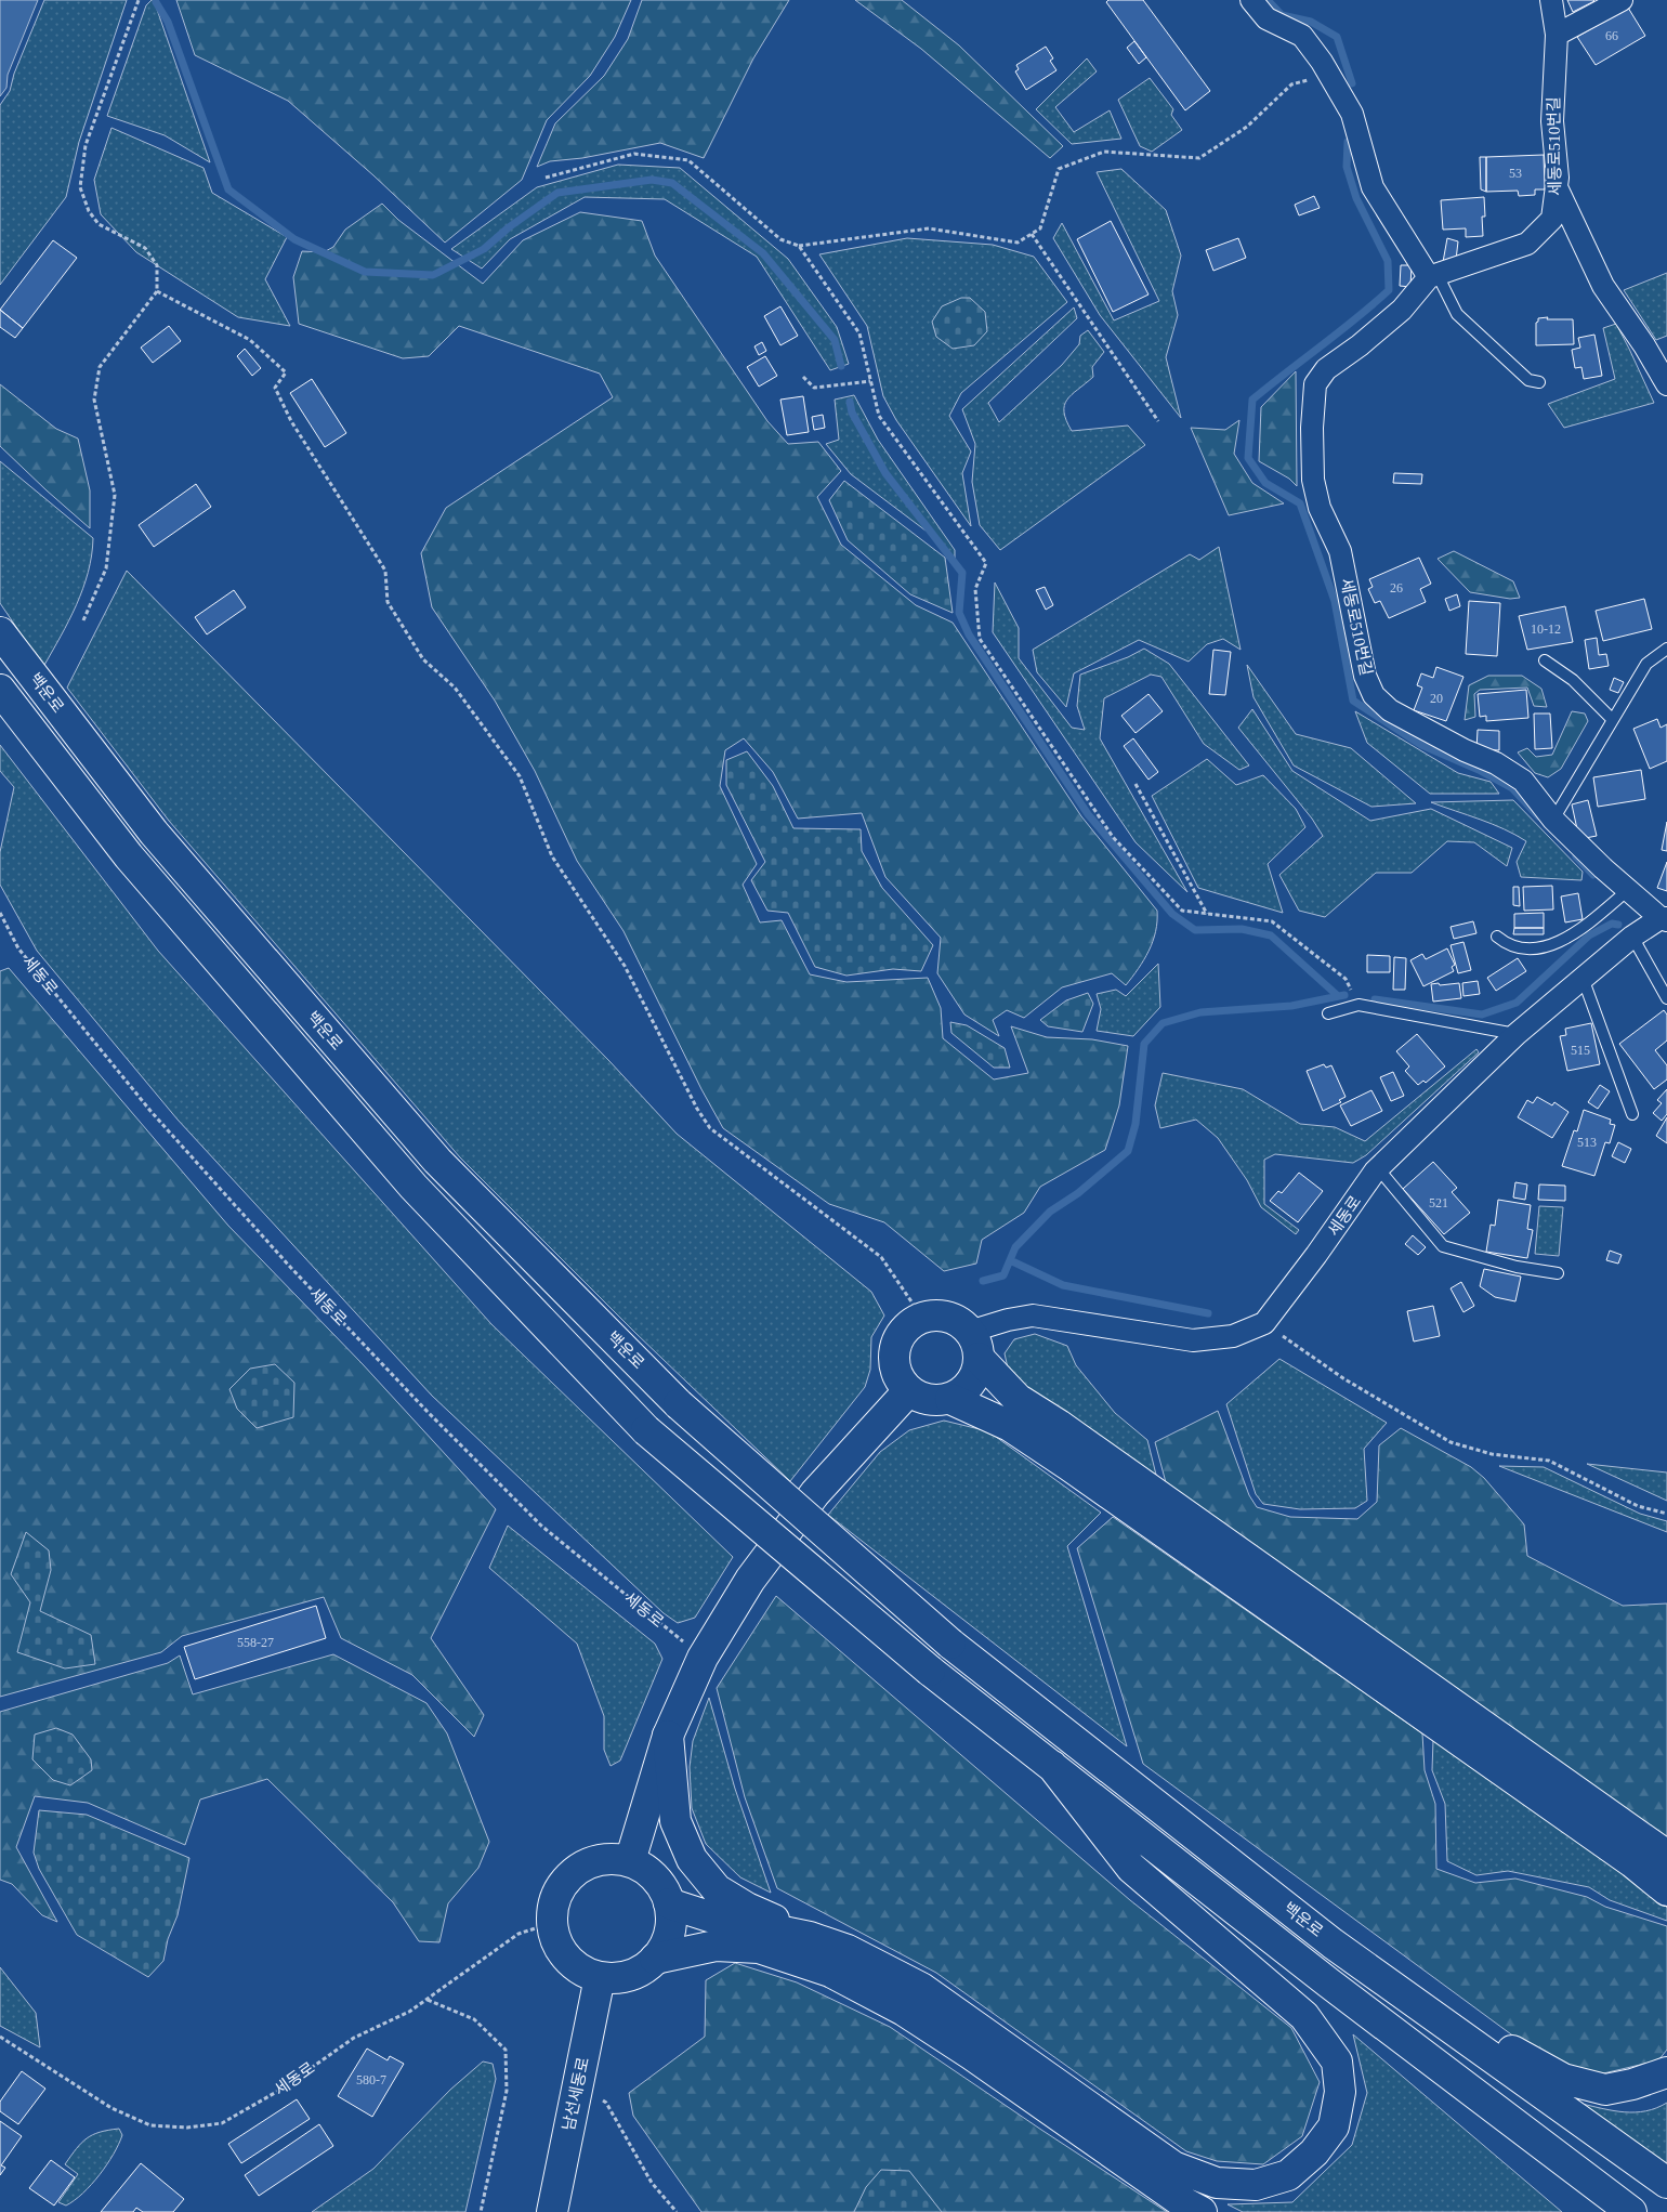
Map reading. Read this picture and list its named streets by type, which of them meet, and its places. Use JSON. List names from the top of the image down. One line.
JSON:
{"streets":{"main road":["백운로","남선세동로"],"street":["세동로510번길","세동로"]},"crossings":[["세동로510번길","세동로"],["세동로","남선세동로"]],"house_numbers":["66","53","26","10-12","20","515","513","521","558-27","580-7"]}
